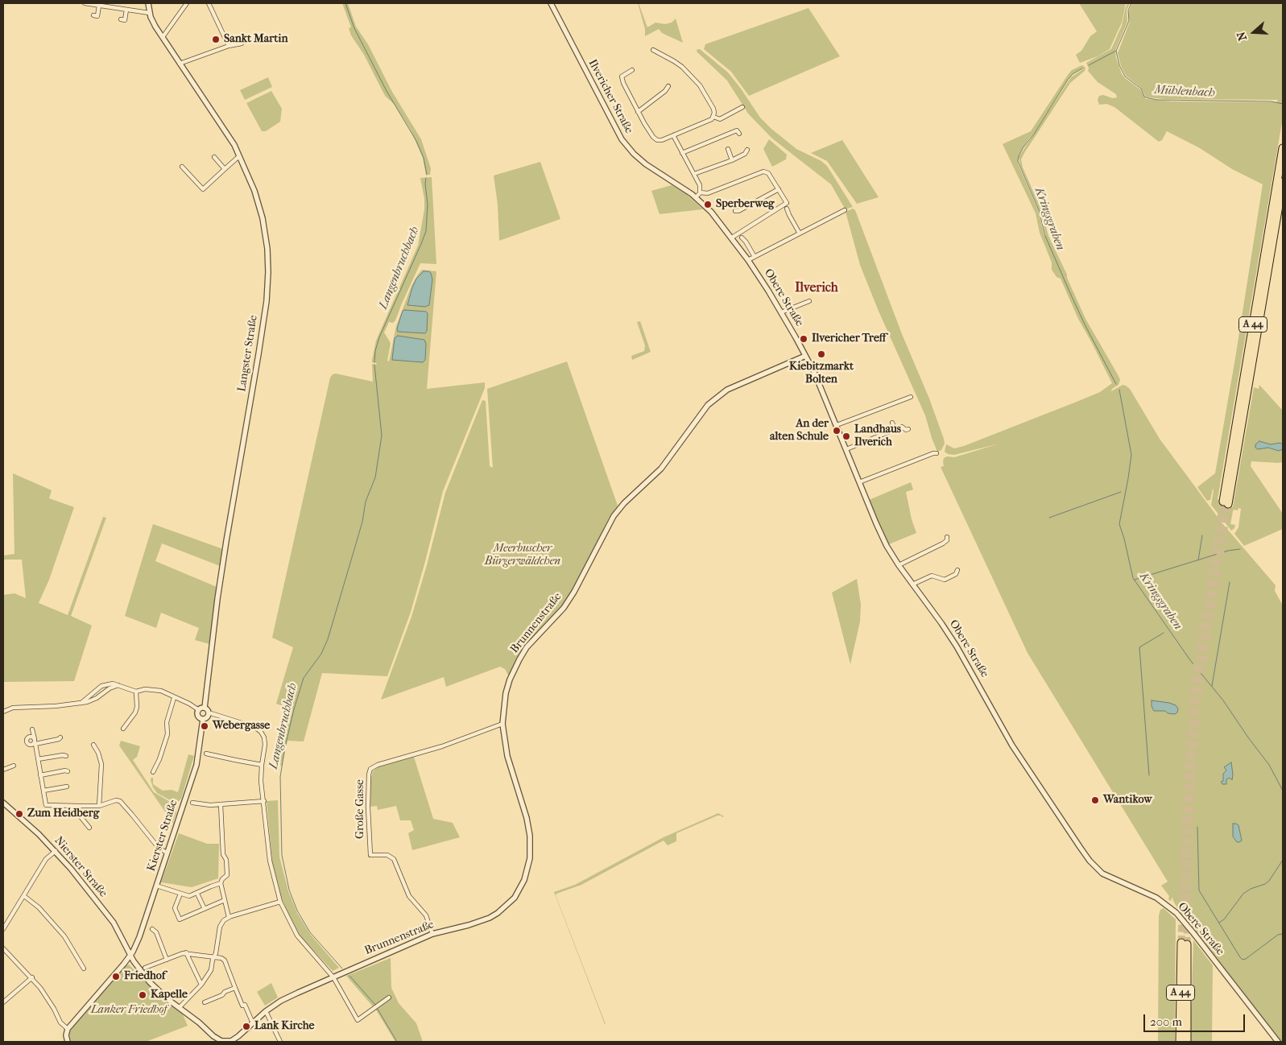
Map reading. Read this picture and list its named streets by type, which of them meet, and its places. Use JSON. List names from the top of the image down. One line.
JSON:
{"streets":{"highway":["A 44"],"street":["Ilvericher Straße","Obere Straße","Langster Straße","Brunnenstraße","Große Gasse","Kierster Straße","Nierster Straße"]},"crossings":[["Ilvericher Straße","Obere Straße"],["Obere Straße","Brunnenstraße"],["Langster Straße","Kierster Straße"],["Brunnenstraße","Große Gasse"],["Brunnenstraße","Nierster Straße"],["Kierster Straße","Nierster Straße"]],"districts":["Ilverich"],"water":["Mühlenbach","Kringsgraben","Langenbruchbach"],"parks":["Meerbuscher Bürgerwäldchen","Lanker Friedhof"],"places":["Sankt Martin","Sperberweg","Ilvericher Treff","Kiebitzmarkt Bolten","An der alten Schule","Landhaus Ilverich","Webergasse","Wantikow","Zum Heidberg","Friedhof","Kapelle","Lank Kirche"],"scale_bar":"200 m","north":"left"}
